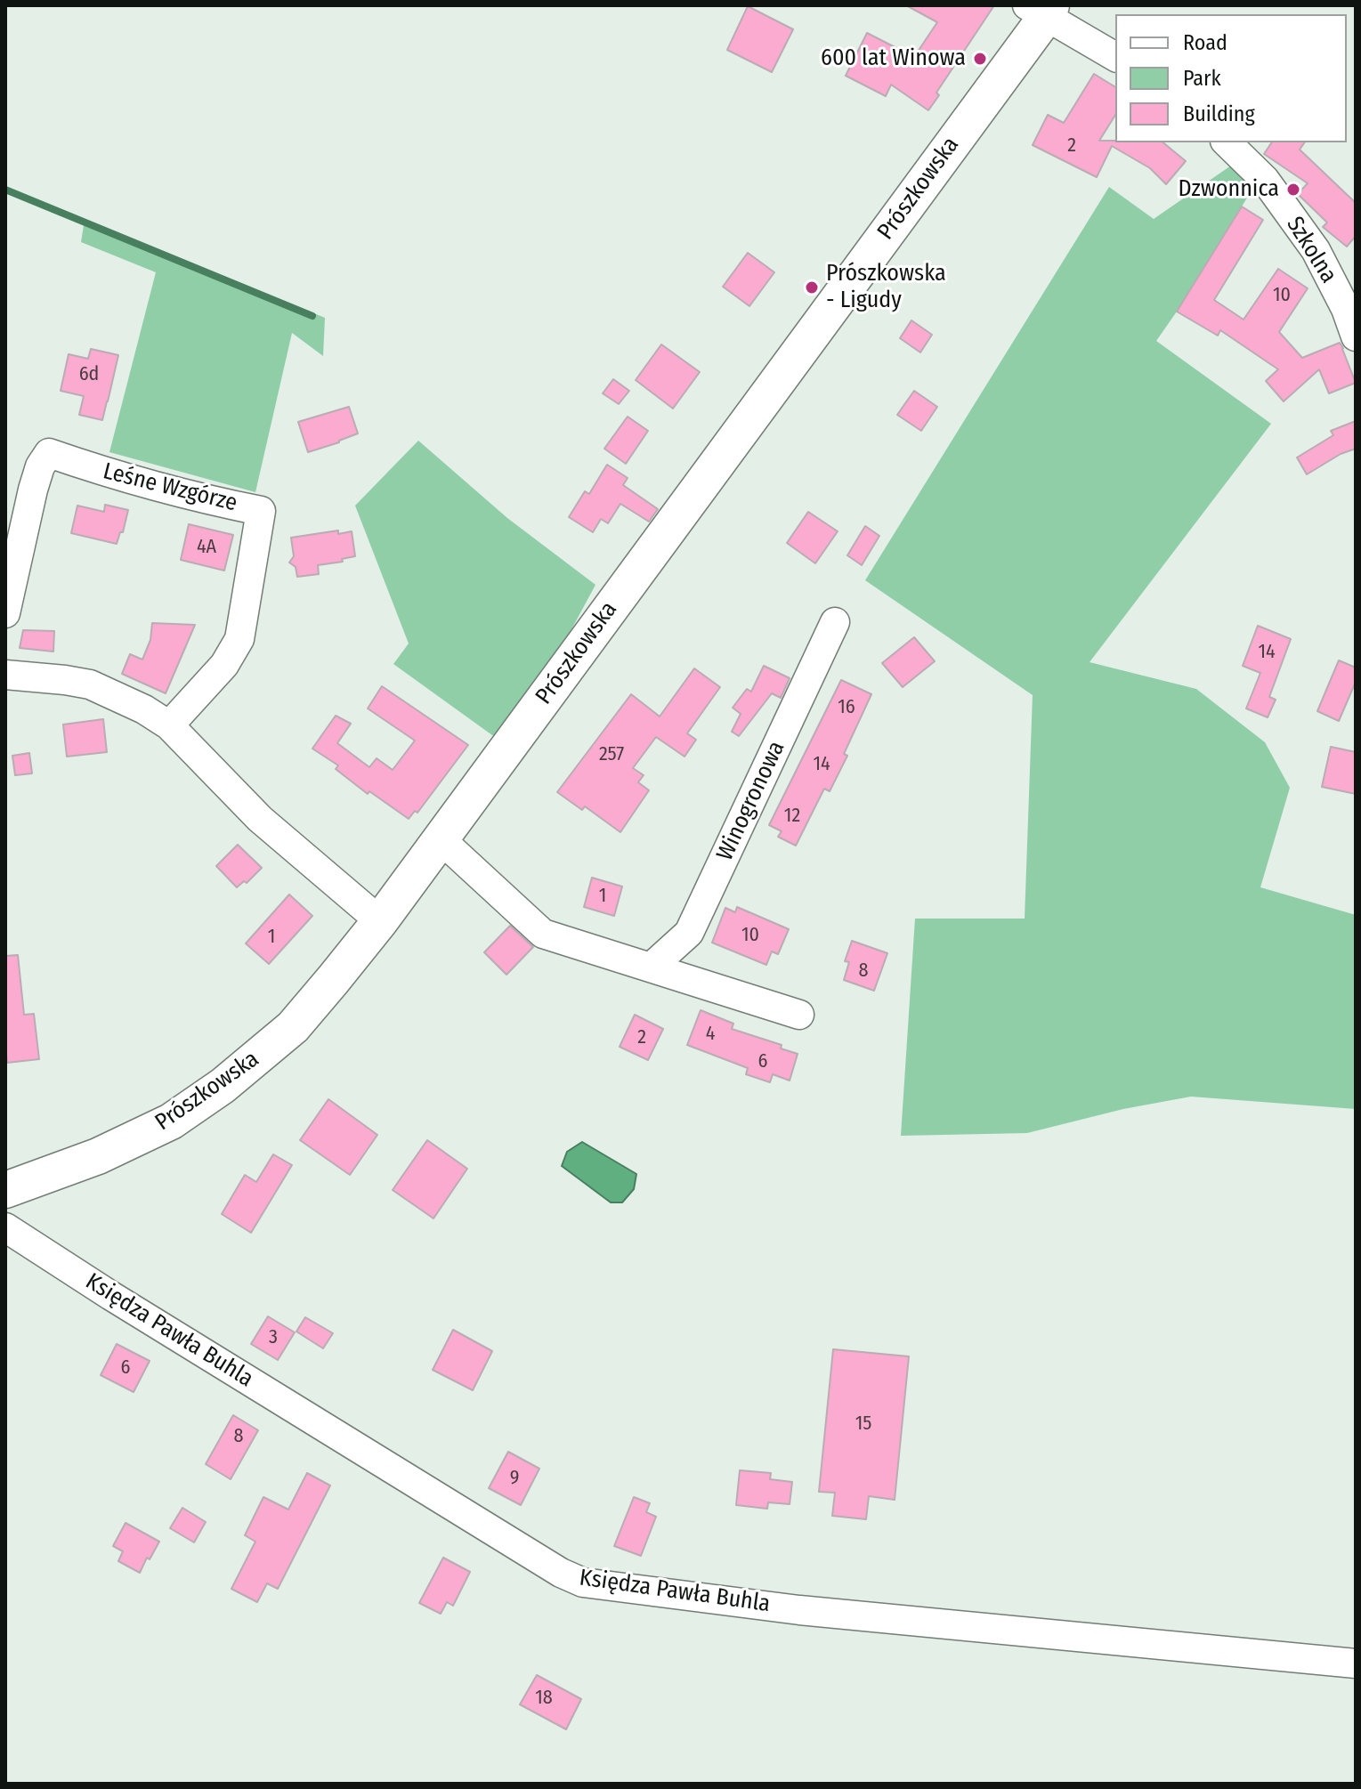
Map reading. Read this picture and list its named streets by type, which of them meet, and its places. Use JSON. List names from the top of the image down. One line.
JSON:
{"streets":{"main road":["Prószkowska"],"street":["Szkolna","Leśne Wzgórze","Winogronowa","Księdza Pawła Buhla"]},"places":["600 lat Winowa","Dzwonnica","Prószkowska - Ligudy"],"house_numbers":["2","10","6d","4A","14","16","257","14","12","1","10","1","8","4","2","6","3","6","15","8","9","18"],"legend":["Road","Park","Building"]}
